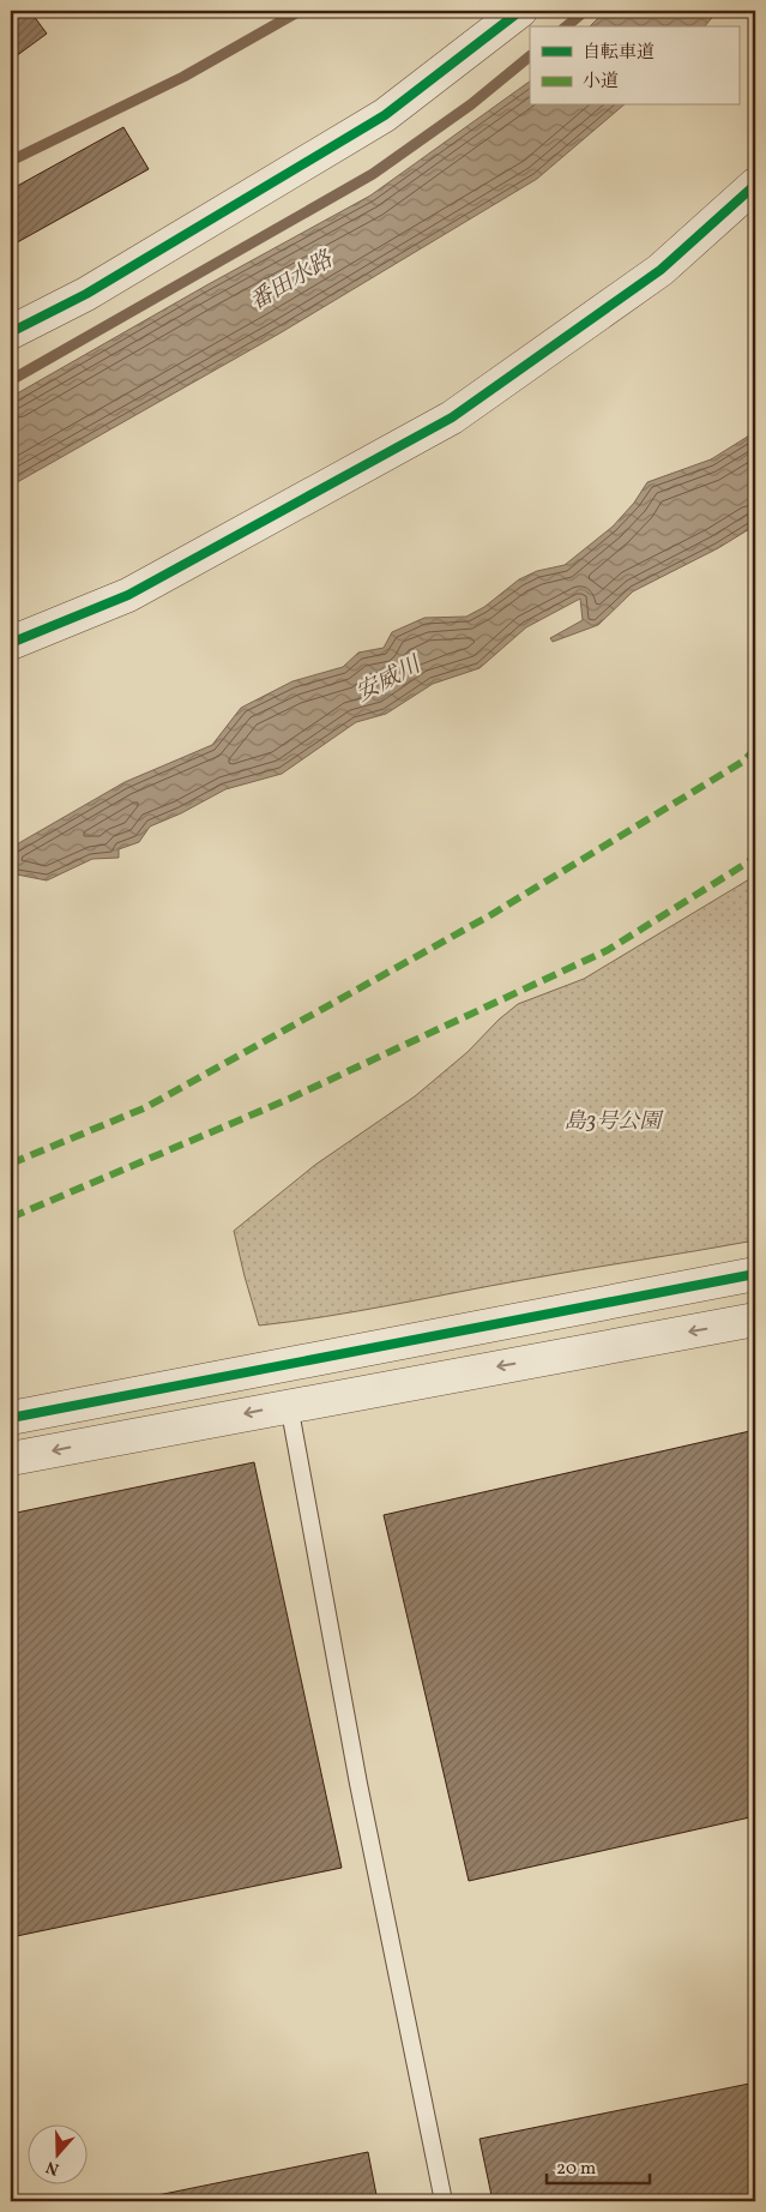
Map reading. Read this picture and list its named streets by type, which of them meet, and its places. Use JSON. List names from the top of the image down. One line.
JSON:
{"water":["番田水路","安威川"],"parks":["島3号公園"],"legend":["自転車道","小道"],"scale_bar":"20 m","north":"bottom"}
